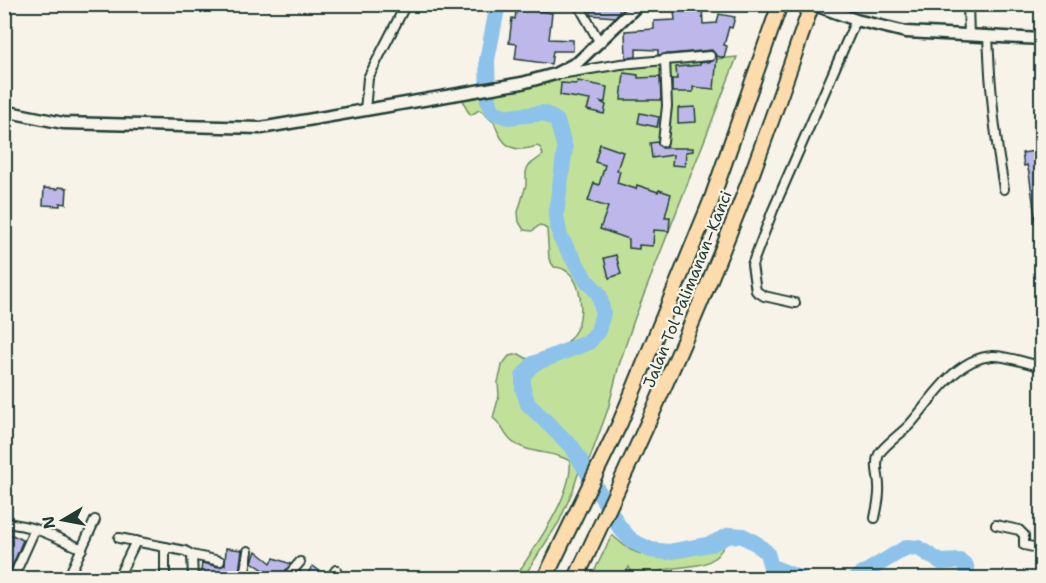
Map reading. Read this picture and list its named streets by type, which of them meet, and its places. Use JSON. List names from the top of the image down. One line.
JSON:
{"streets":{"highway":["Jalan Tol Palimanan–Kanci"]},"north":"left"}
